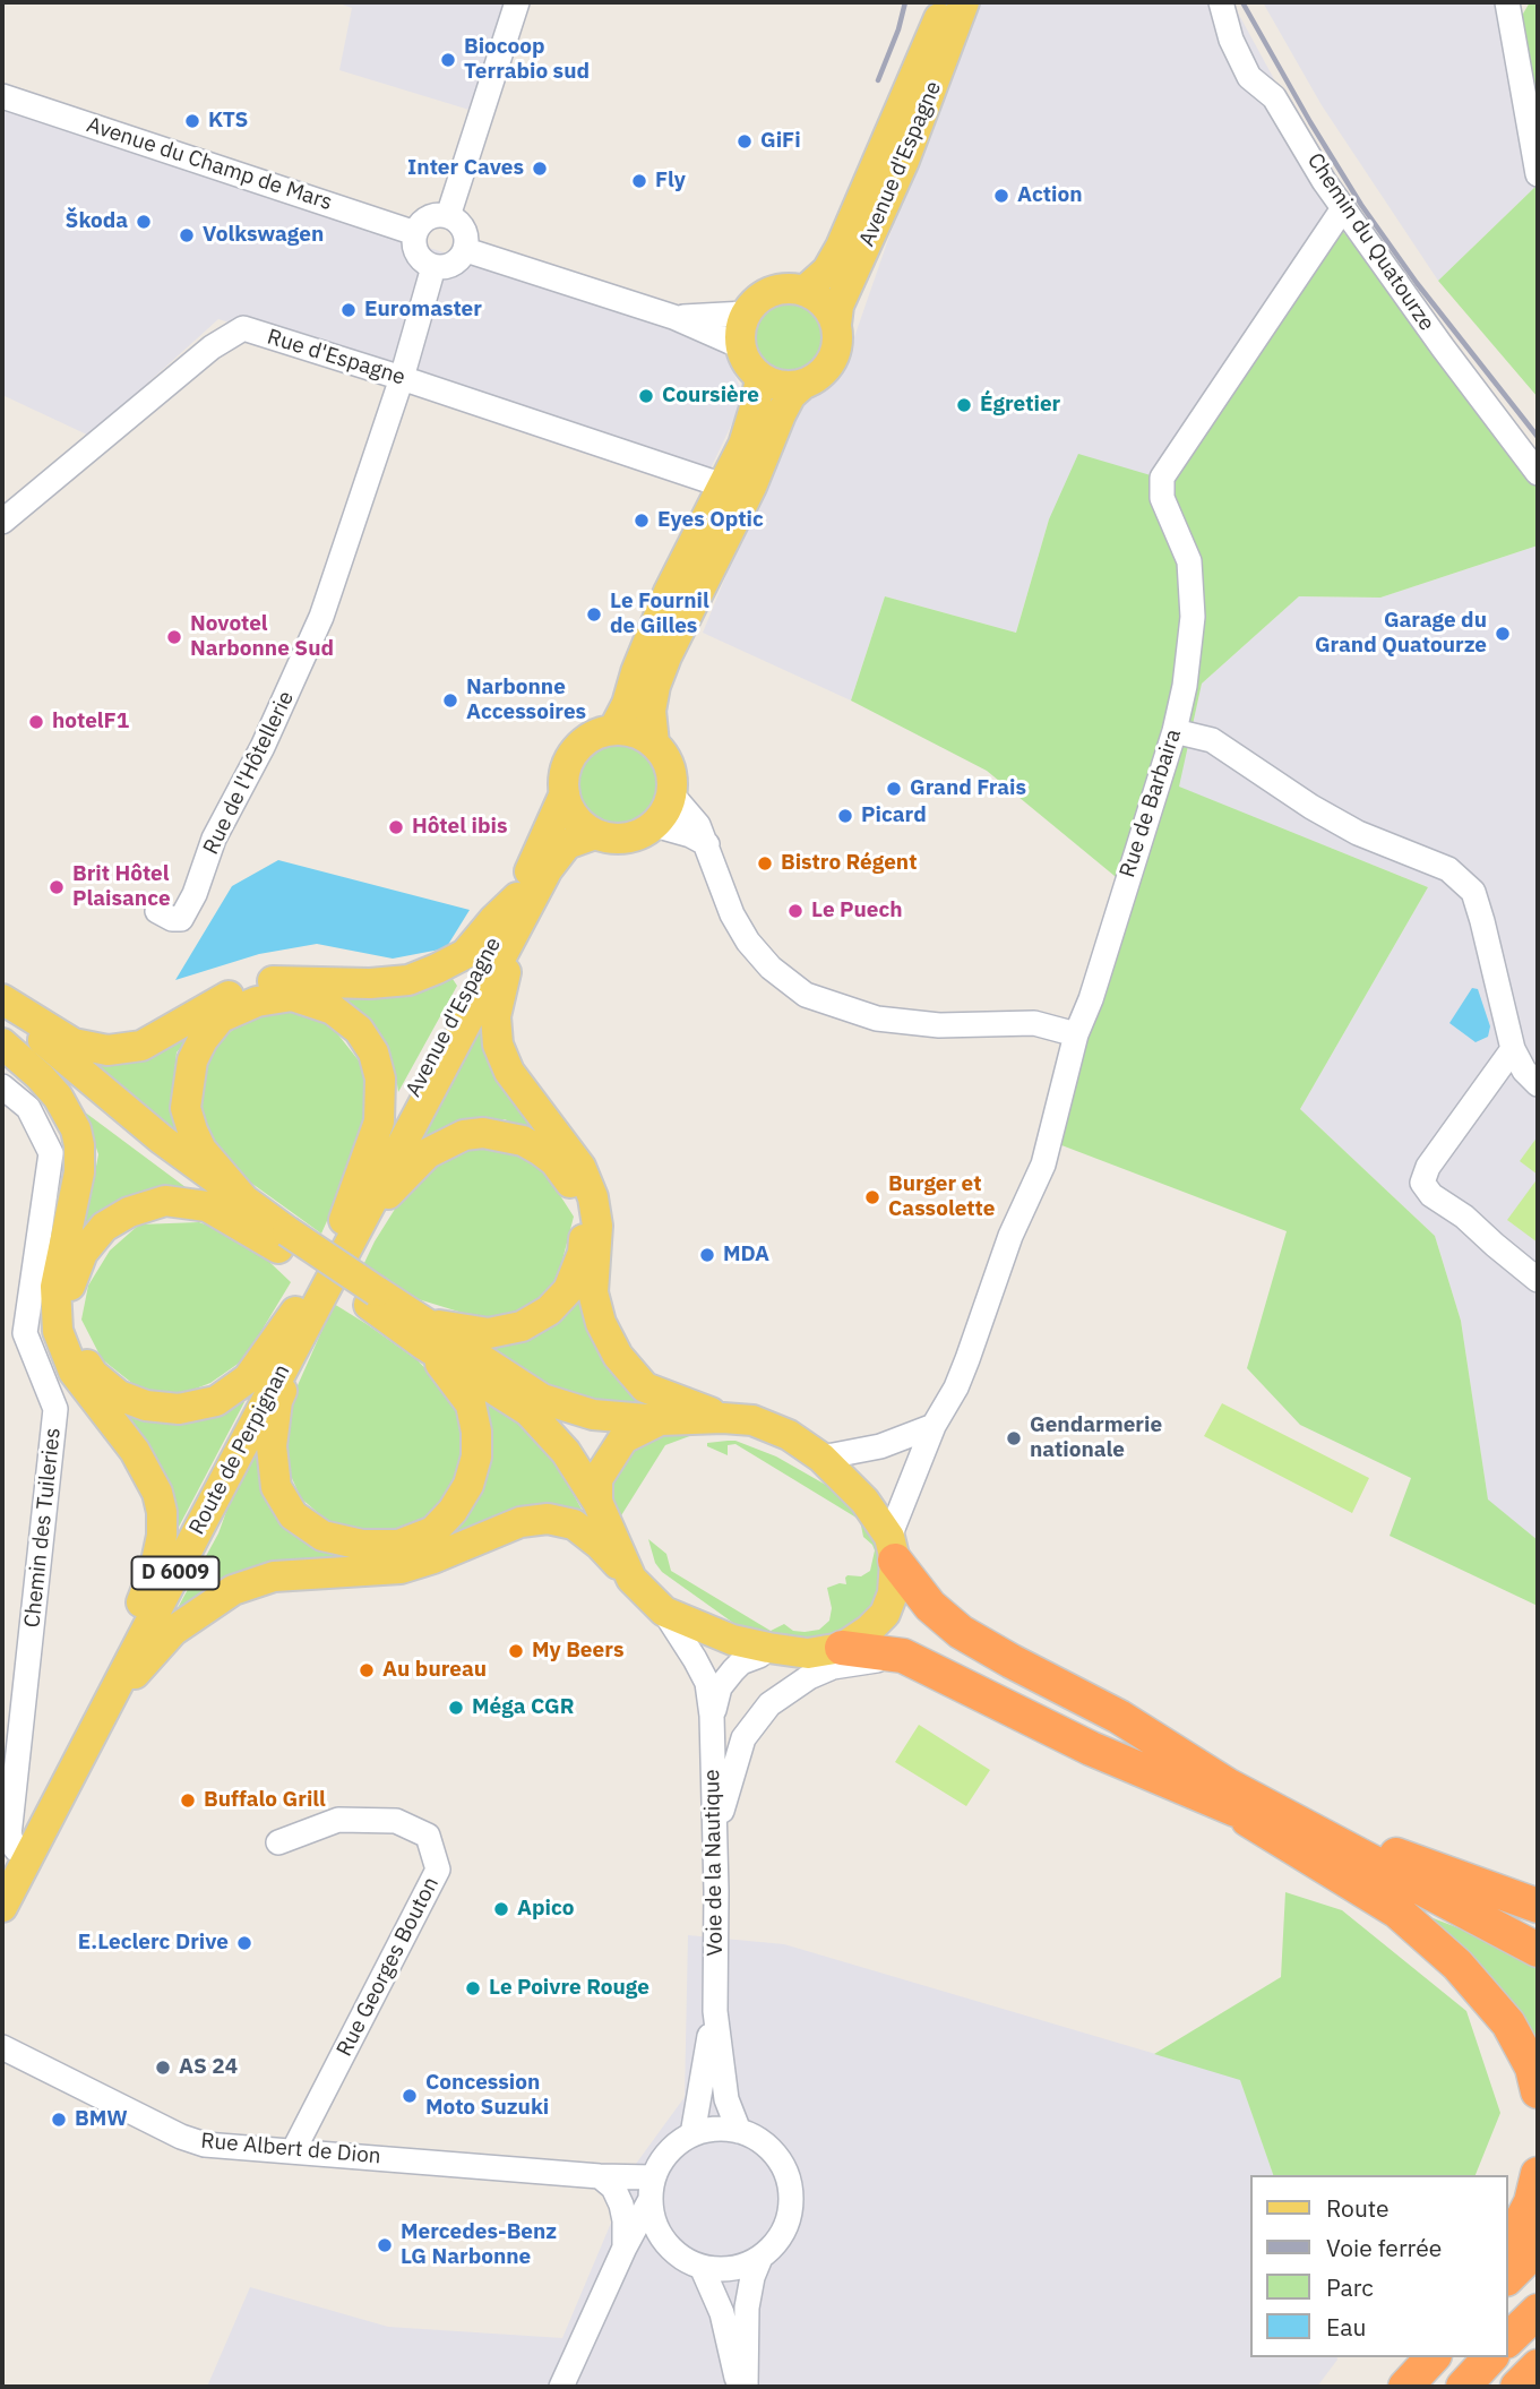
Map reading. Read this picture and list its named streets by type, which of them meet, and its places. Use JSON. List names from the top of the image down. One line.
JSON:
{"streets":{"main road":["Avenue d'Espagne","Route de Perpignan","D 6009"],"street":["Avenue du Champ de Mars","Chemin du Quatourze","Rue d'Espagne","Rue de l'Hôtellerie","Rue de Barbaira","Chemin des Tuileries","Voie de la Nautique","Rue Georges Bouton","Rue Albert de Dion"]},"crossings":[["Avenue d'Espagne","Route de Perpignan"],["Avenue d'Espagne","D 6009"],["Chemin du Quatourze","Rue de Barbaira"],["Rue d'Espagne","Rue de l'Hôtellerie"],["Rue de Barbaira","D 6009"],["Rue de Barbaira","Voie de la Nautique"],["Route de Perpignan","Chemin des Tuileries"],["Route de Perpignan","D 6009"],["D 6009","Voie de la Nautique"],["Voie de la Nautique","Rue Albert de Dion"],["Rue Georges Bouton","Rue Albert de Dion"]],"places":["Biocoop Terrabio sud","KTS","GiFi","Inter Caves","Fly","Action","Škoda","Volkswagen","Euromaster","Coursière","Égretier","Eyes Optic","Le Fournil de Gilles","Garage du Grand Quatourze","Novotel Narbonne Sud","Narbonne Accessoires","hotelF1","Grand Frais","Picard","Hôtel ibis","Bistro Régent","Brit Hôtel Plaisance","Le Puech","Burger et Cassolette","MDA","Gendarmerie nationale","My Beers","Au bureau","Méga CGR","Buffalo Grill","Apico","E.Leclerc Drive","Le Poivre Rouge","AS 24","Concession Moto Suzuki","BMW","Mercedes-Benz LG Narbonne"],"legend":["Route","Voie ferrée","Parc","Eau"]}
